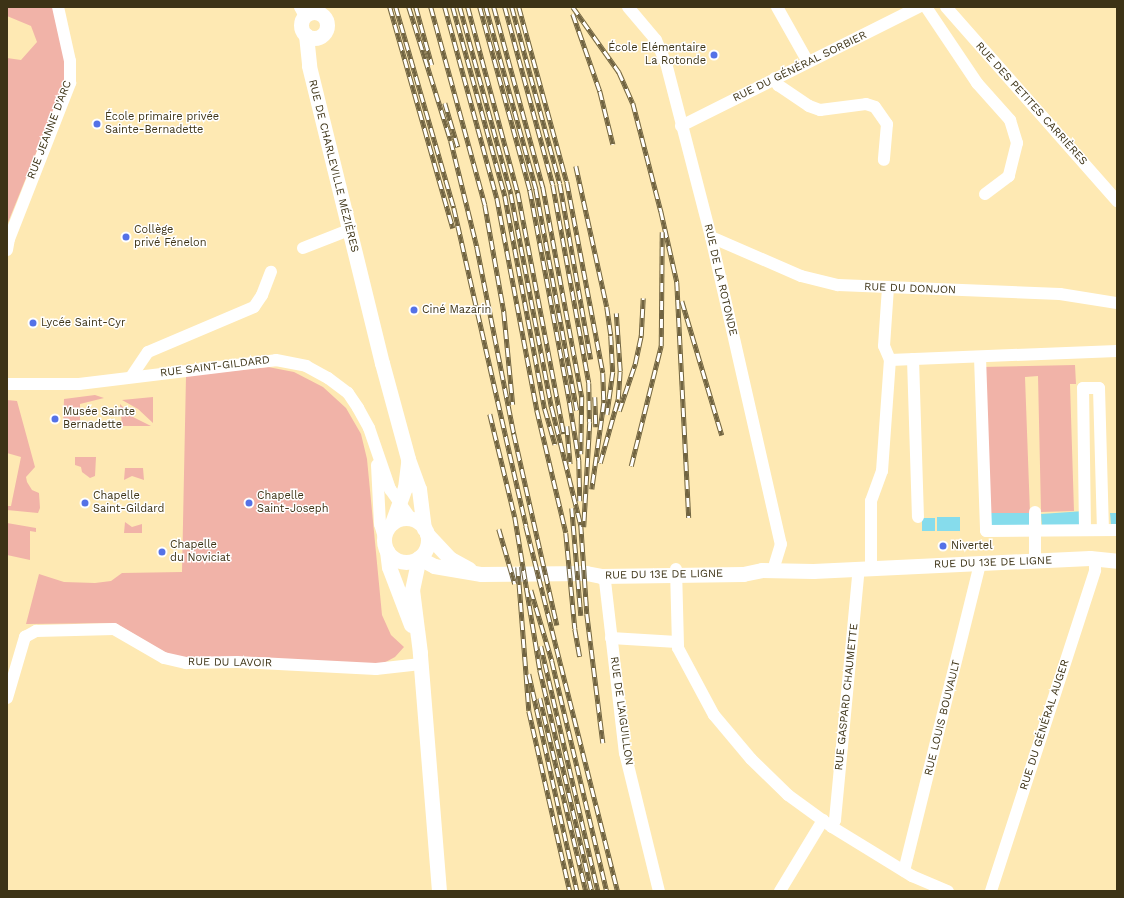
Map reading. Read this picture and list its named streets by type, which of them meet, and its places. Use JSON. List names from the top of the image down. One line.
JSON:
{"streets":{"main road":["RUE DE CHARLEVILLE MÉZIÈRES","RUE DU 13E DE LIGNE"],"street":["RUE DU GÉNÉRAL SORBIER","RUE DES PETITES CARRIÈRES","RUE JEANNE D'ARC","RUE DE LA ROTONDE","RUE DU DONJON","RUE SAINT-GILDARD","RUE DU LAVOIR","RUE GASPARD CHAUMETTE","RUE DE L'AIGUILLON","RUE LOUIS BOUVAULT","RUE DU GÉNÉRAL AUGER"]},"crossings":[["RUE DU GÉNÉRAL SORBIER","RUE DE LA ROTONDE"],["RUE DE LA ROTONDE","RUE DU DONJON"],["RUE DE LA ROTONDE","RUE DU 13E DE LIGNE"],["RUE SAINT-GILDARD","RUE DU 13E DE LIGNE"],["RUE DU 13E DE LIGNE","RUE GASPARD CHAUMETTE"],["RUE DU 13E DE LIGNE","RUE DE L'AIGUILLON"],["RUE DU 13E DE LIGNE","RUE LOUIS BOUVAULT"],["RUE DU 13E DE LIGNE","RUE DU GÉNÉRAL AUGER"]],"places":["École Elémentaire La Rotonde","École primaire privée Sainte-Bernadette","Collège privé Fénelon","Ciné Mazarin","Lycée Saint-Cyr","Musée Sainte Bernadette","Chapelle Saint-Gildard","Chapelle Saint-Joseph","Nivertel","Chapelle du Noviciat"]}
